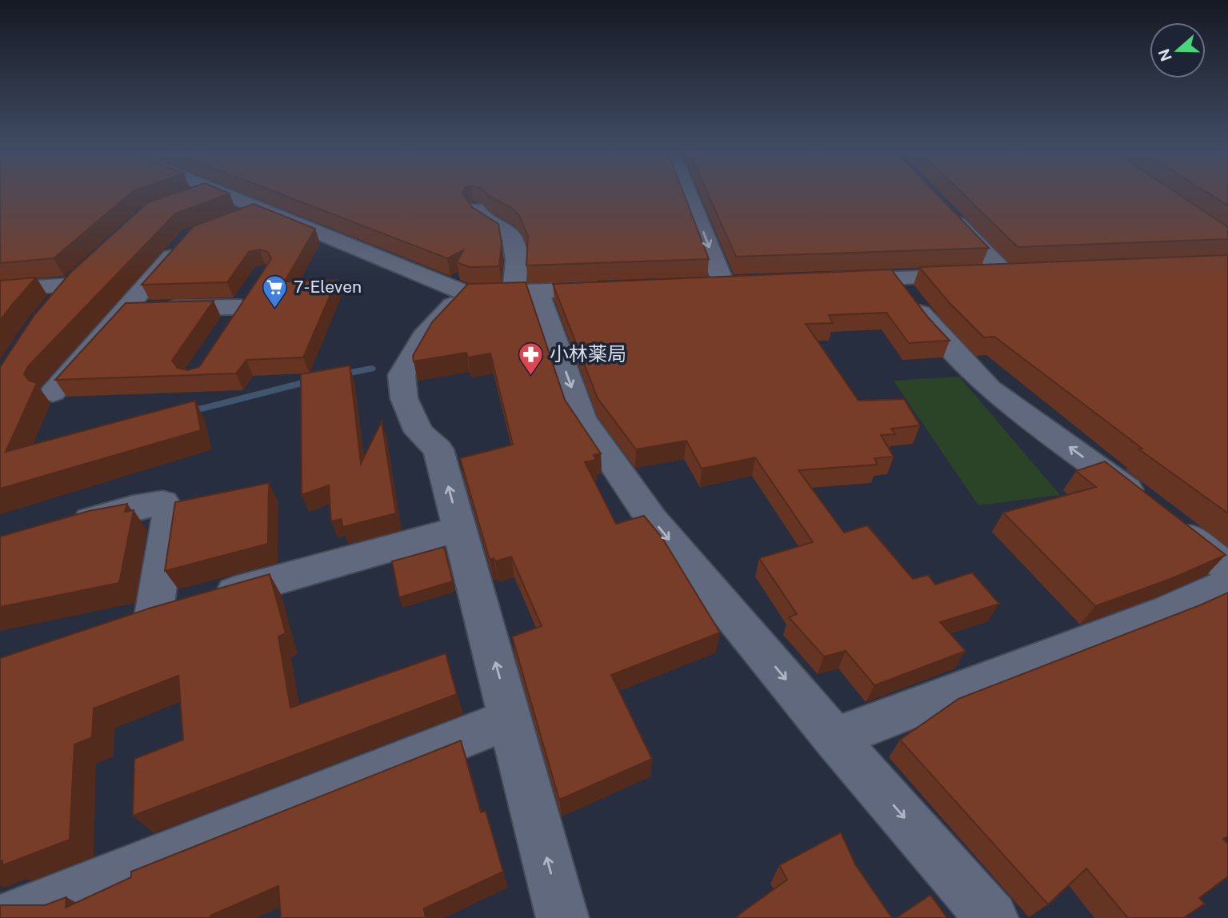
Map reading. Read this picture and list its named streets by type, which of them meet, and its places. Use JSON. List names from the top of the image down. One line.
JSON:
{"places":{"supermarket":["7-Eleven"],"pharmacy":["小林薬局"]},"north":"left"}
